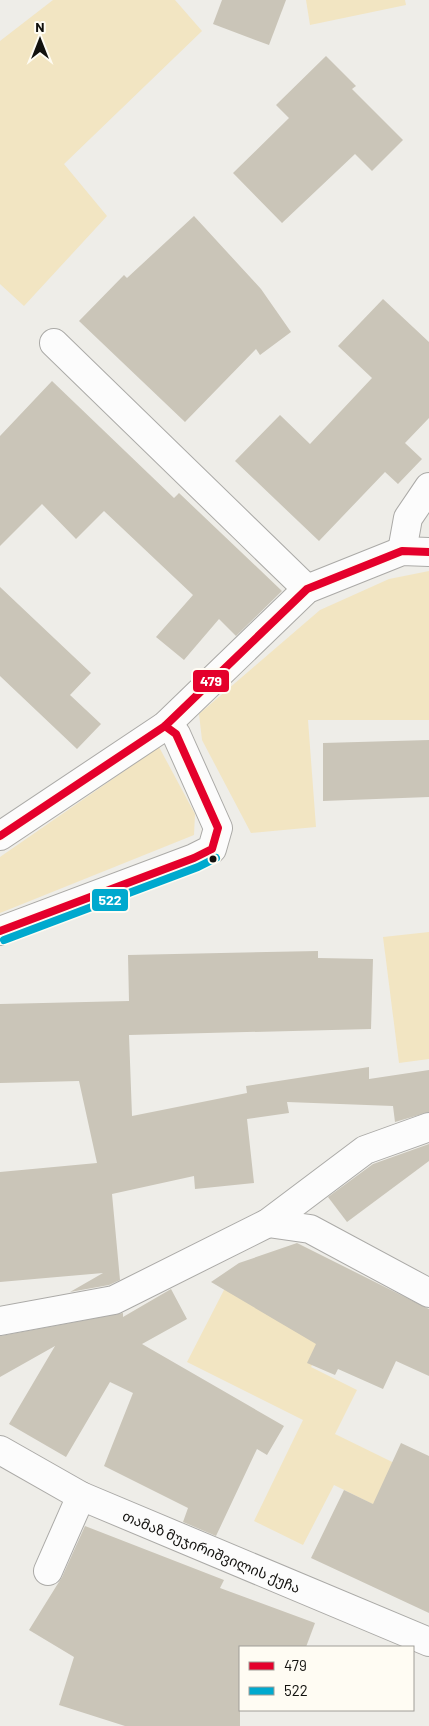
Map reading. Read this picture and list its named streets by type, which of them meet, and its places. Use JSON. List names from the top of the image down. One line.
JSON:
{"streets":{"street":["თამაზ მუჯირიშვილის ქუჩა"]},"lines":["transit line 479","transit line 522"],"legend":["479","522"],"north":"top"}
